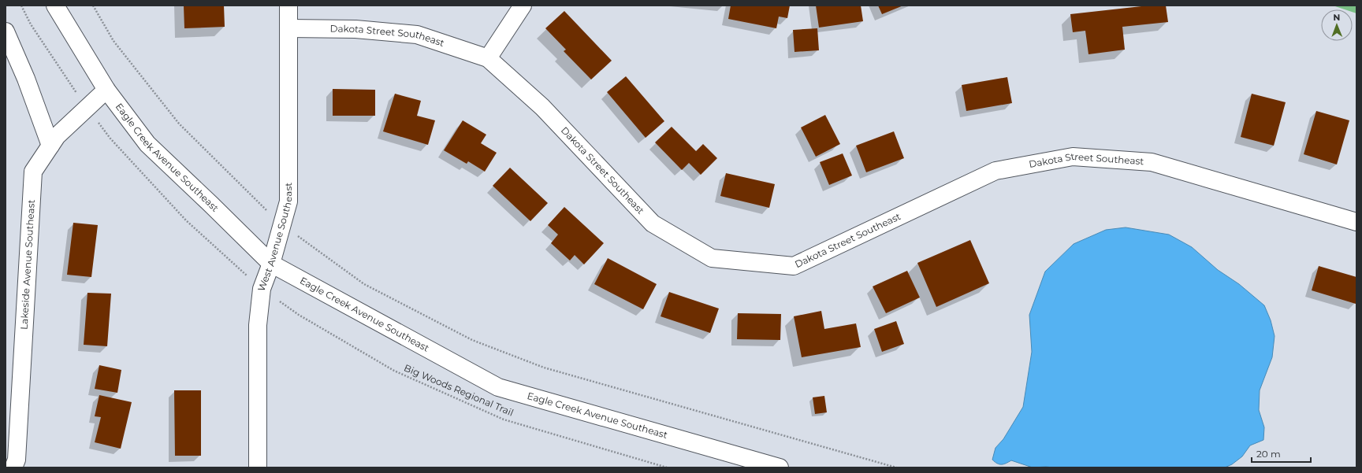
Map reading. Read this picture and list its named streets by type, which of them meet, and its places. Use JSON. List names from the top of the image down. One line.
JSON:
{"streets":{"street":["Dakota Street Southeast","Eagle Creek Avenue Southeast","West Avenue Southeast","Lakeside Avenue Southeast"],"path":["Big Woods Regional Trail"]},"crossings":[["Dakota Street Southeast","West Avenue Southeast"],["Eagle Creek Avenue Southeast","West Avenue Southeast"],["Eagle Creek Avenue Southeast","Lakeside Avenue Southeast"],["West Avenue Southeast","Big Woods Regional Trail"]],"scale_bar":"20 m","north":"top"}
